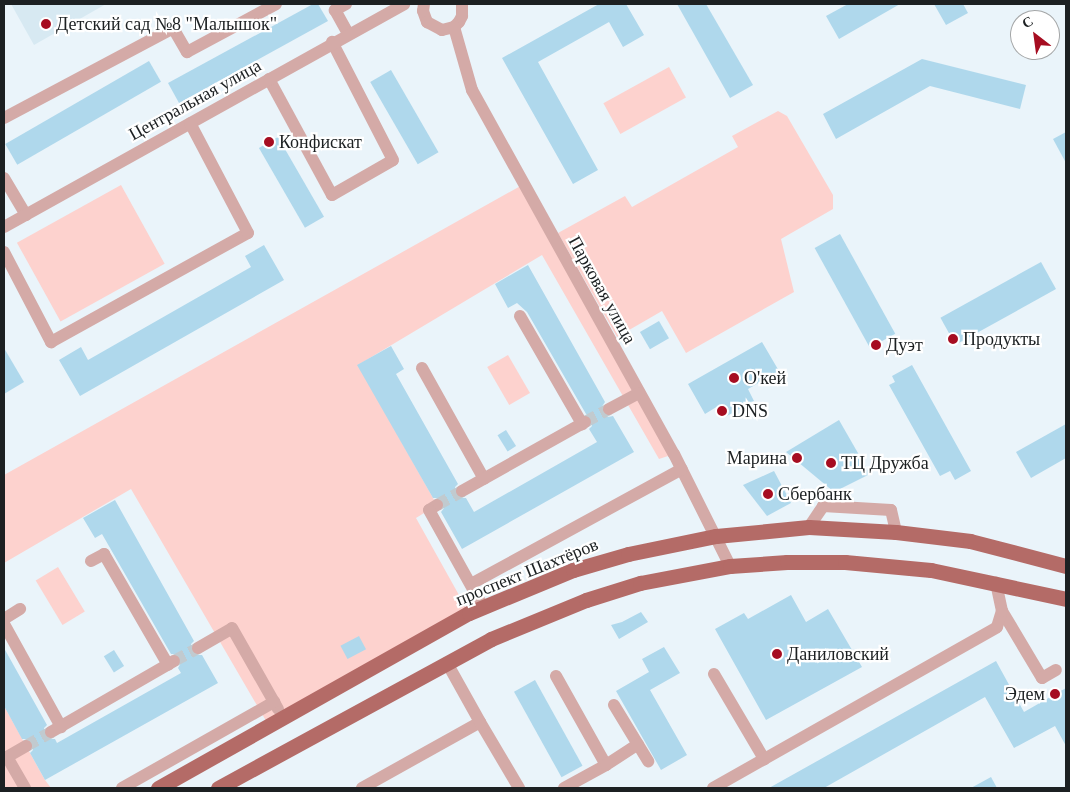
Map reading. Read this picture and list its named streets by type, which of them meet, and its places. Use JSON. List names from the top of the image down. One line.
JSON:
{"streets":{"main road":["проспект Шахтёров"],"street":["Центральная улица","Парковая улица"]},"crossings":[["Парковая улица","проспект Шахтёров"]],"places":["Детский сад №8 \"Малышок\"","Конфискат","Продукты","Дуэт","О'кей","DNS","Марина","ТЦ Дружба","Сбербанк","Даниловский","Эдем"],"north":"top left"}
